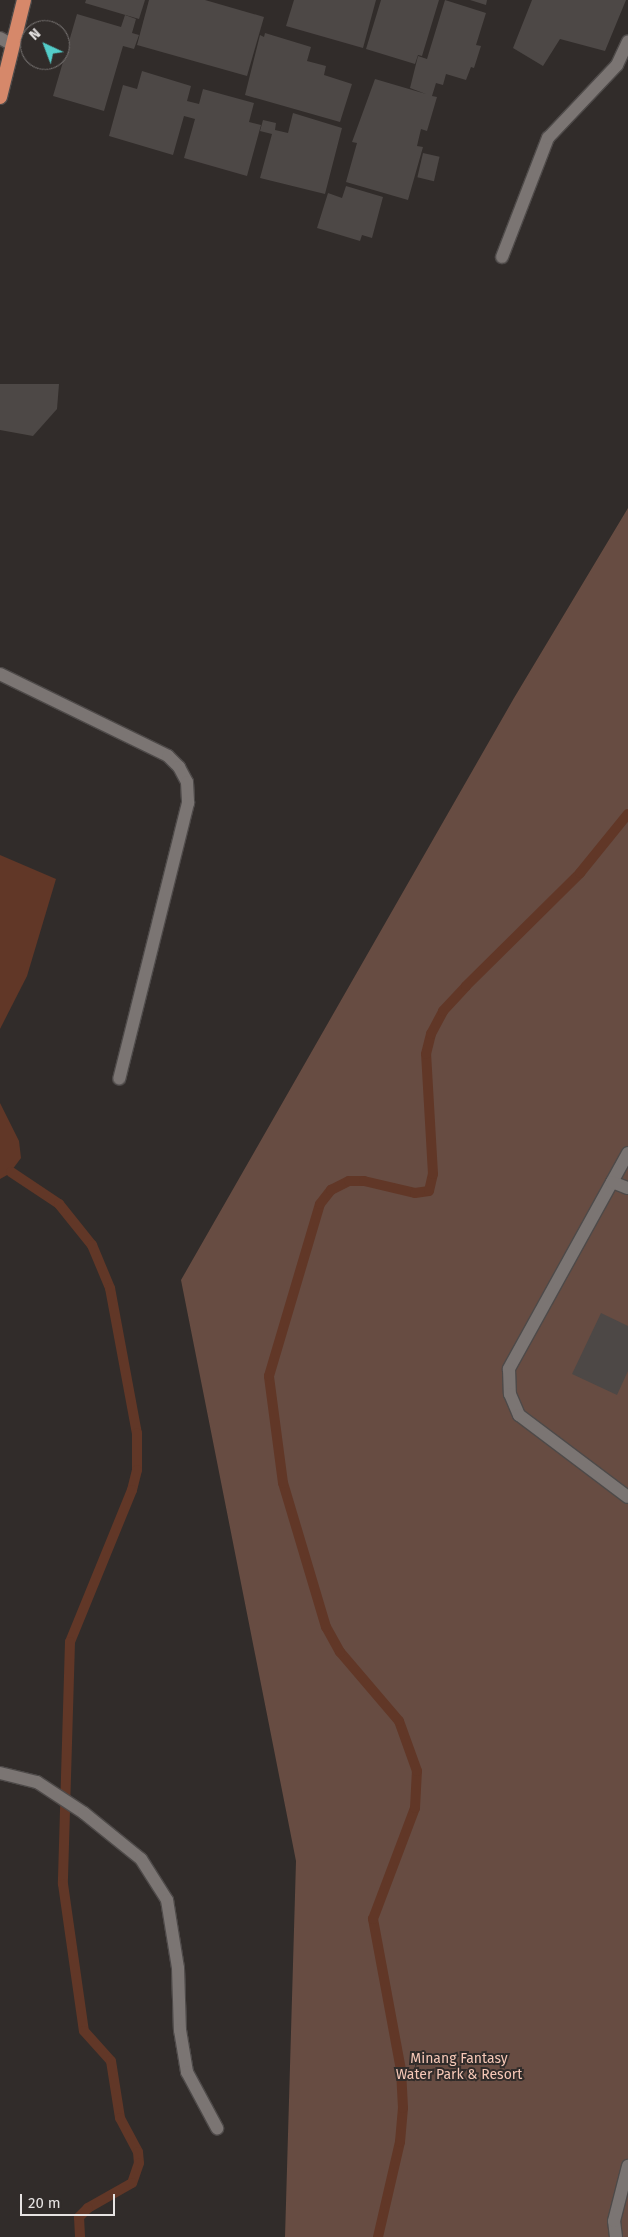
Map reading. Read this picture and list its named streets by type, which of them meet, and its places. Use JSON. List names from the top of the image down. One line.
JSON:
{"parks":["Minang Fantasy Water Park & Resort"],"scale_bar":"20 m","north":"top left"}
